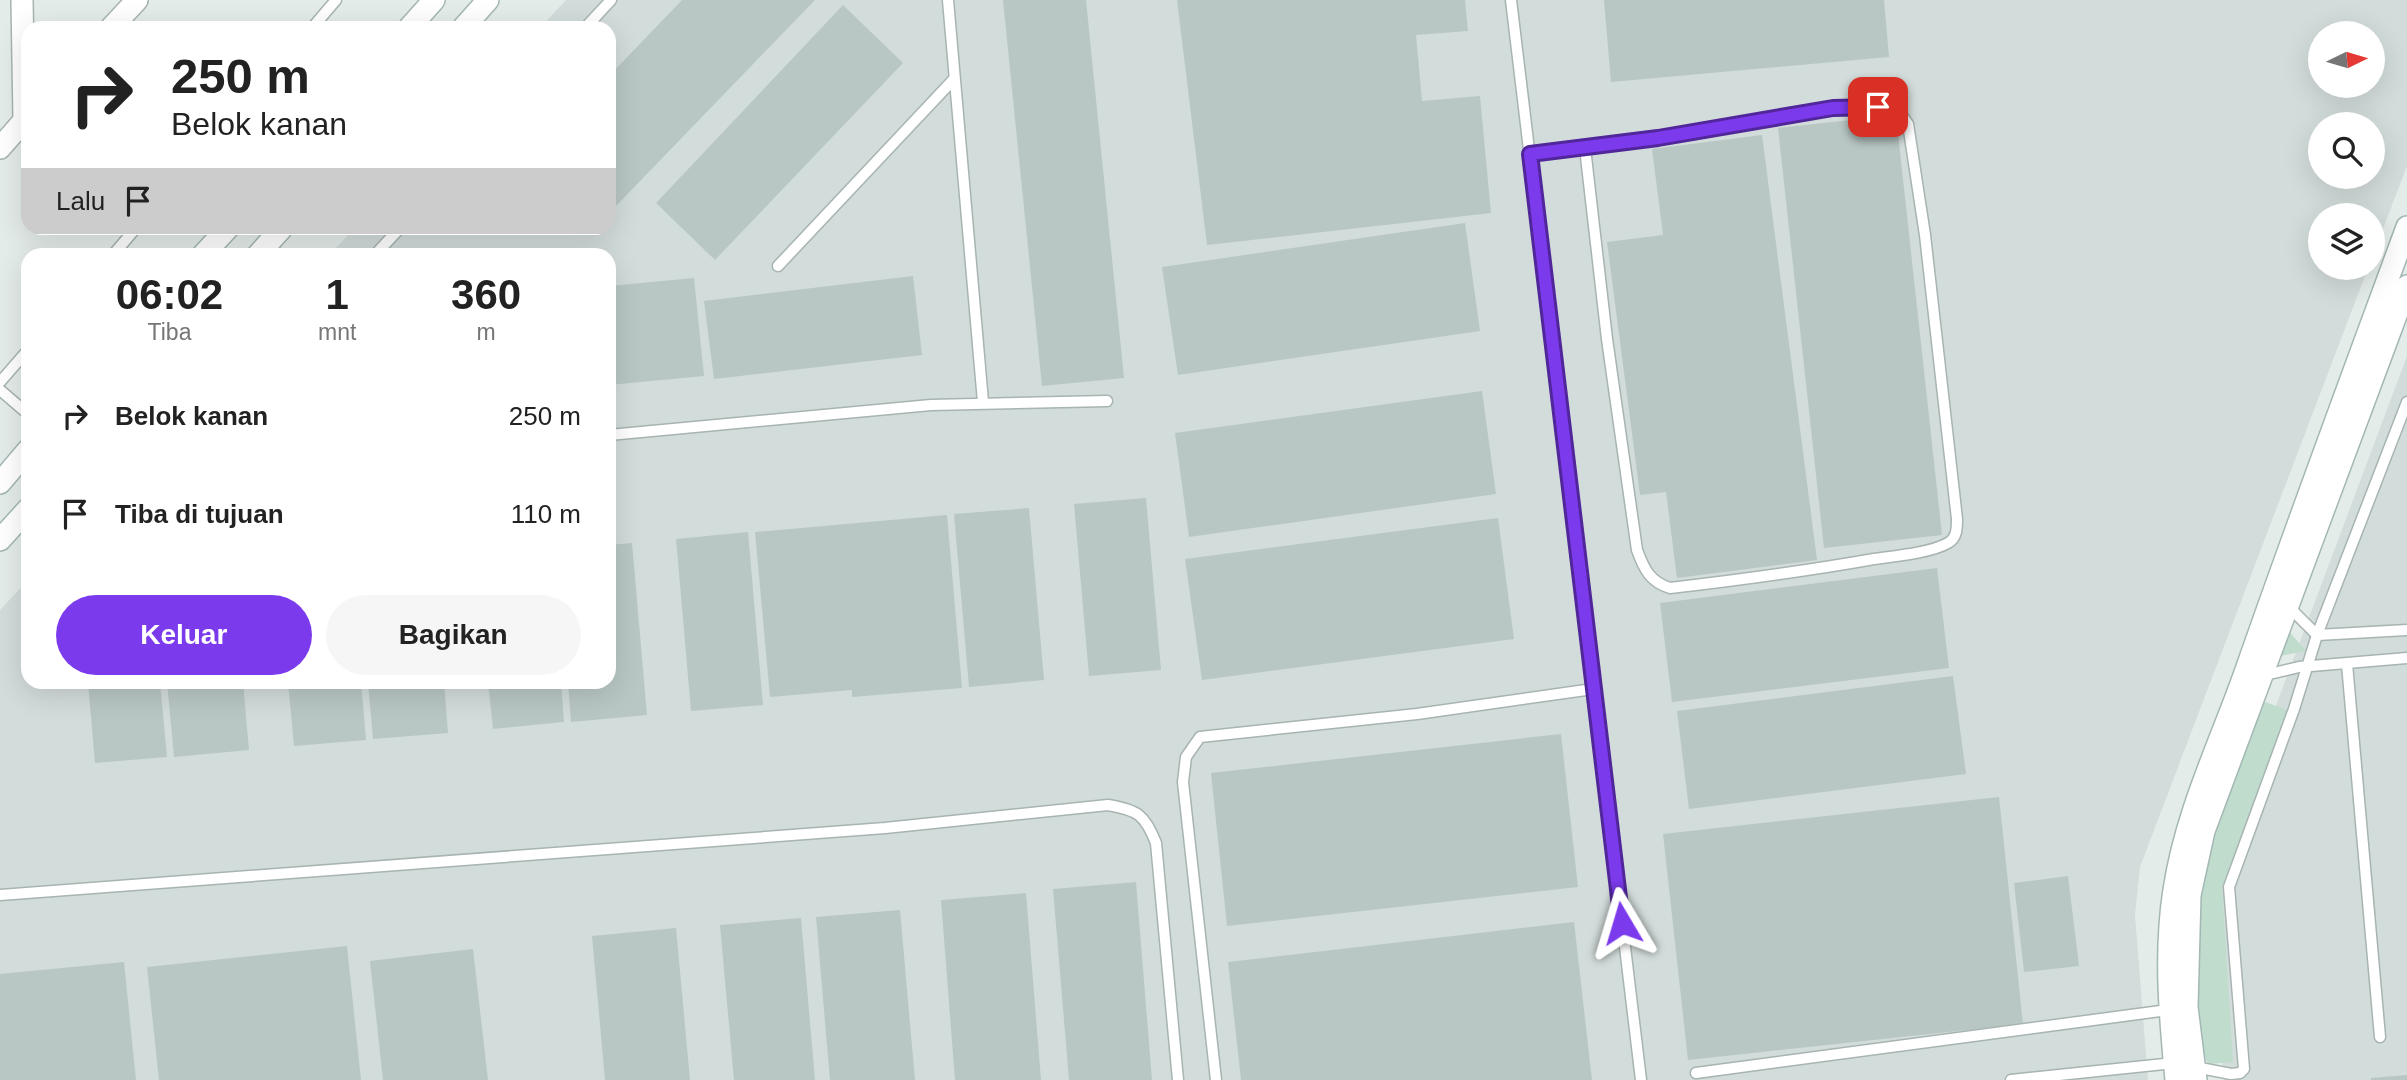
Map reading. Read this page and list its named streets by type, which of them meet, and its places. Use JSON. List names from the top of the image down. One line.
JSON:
{"north":"right","page":{"turn":["250 m","Belok kanan"],"then":"Lalu","eta":["06:02","Tiba","1","mnt","360","m"],"list":[{"name":"Belok kanan","value":"250 m"},{"name":"Tiba di tujuan","value":"110 m"}],"buttons":["Keluar","Bagikan"]}}
